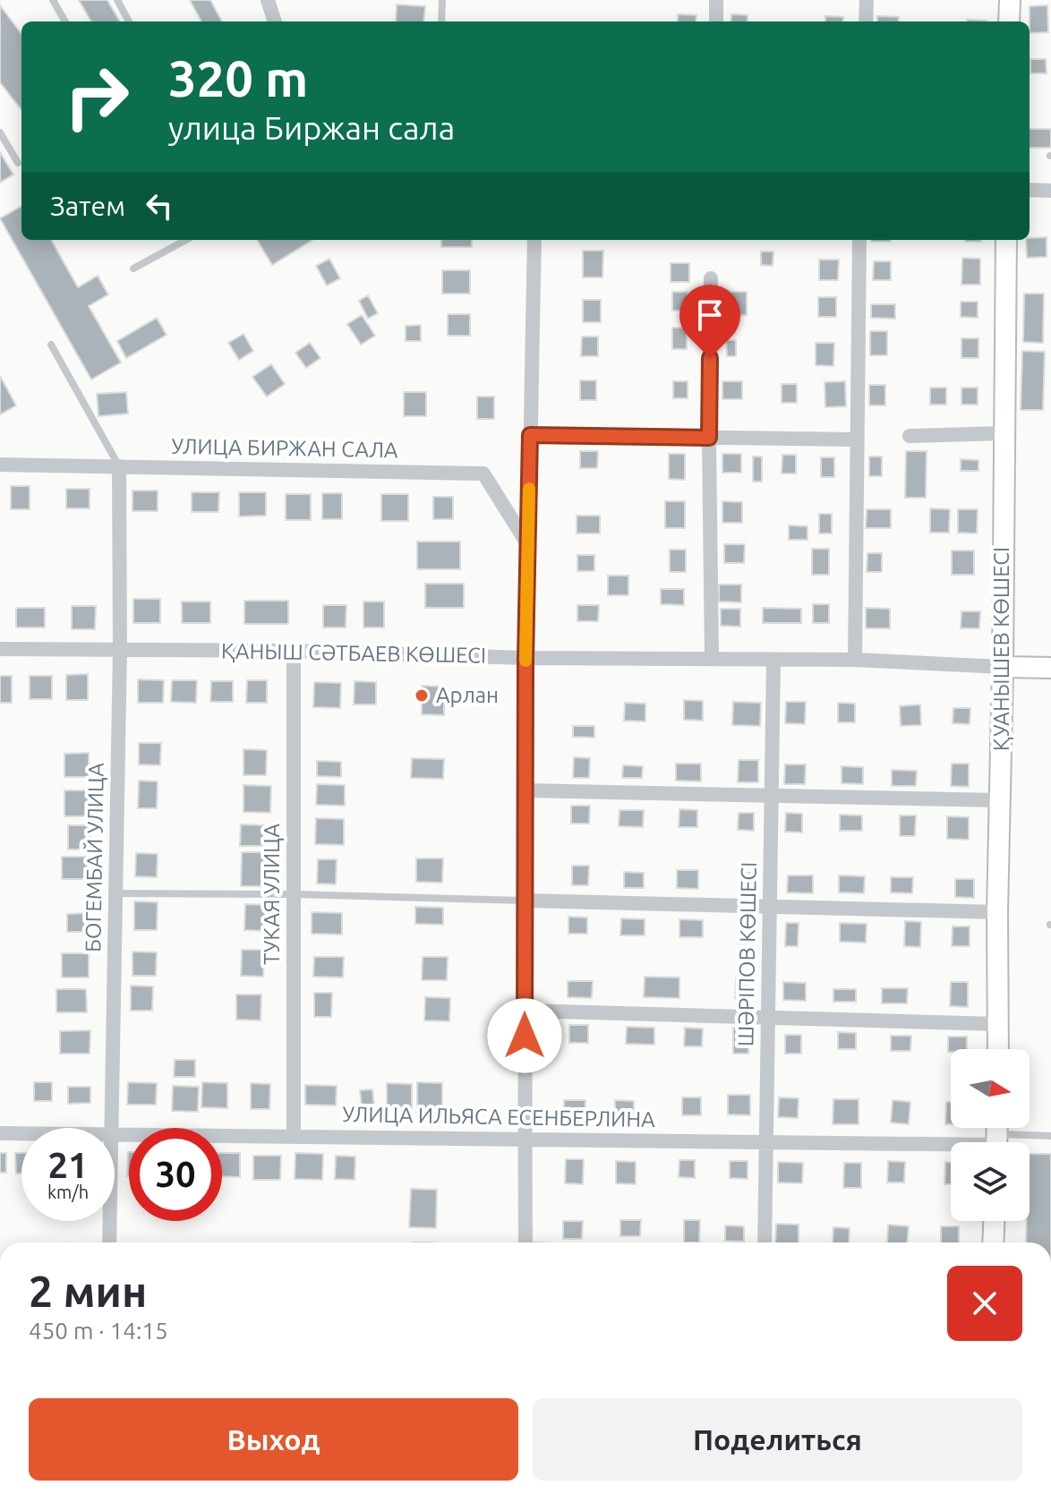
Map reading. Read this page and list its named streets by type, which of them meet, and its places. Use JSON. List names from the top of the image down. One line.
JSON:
{"streets":{"street":["УЛИЦА БИРЖАН САЛА","ҚУАНЫШЕВ КӨШЕСІ","ҚАНЫШ СӘТБАЕВ КӨШЕСІ","БОГЕМБАЙ УЛИЦА","ТУКАЯ УЛИЦА","ШӘРІПОВ КӨШЕСІ","УЛИЦА ИЛЬЯСА ЕСЕНБЕРЛИНА"]},"crossings":[["УЛИЦА БИРЖАН САЛА","БОГЕМБАЙ УЛИЦА"],["ҚУАНЫШЕВ КӨШЕСІ","ҚАНЫШ СӘТБАЕВ КӨШЕСІ"],["ҚАНЫШ СӘТБАЕВ КӨШЕСІ","БОГЕМБАЙ УЛИЦА"],["ҚАНЫШ СӘТБАЕВ КӨШЕСІ","ТУКАЯ УЛИЦА"],["ҚАНЫШ СӘТБАЕВ КӨШЕСІ","ШӘРІПОВ КӨШЕСІ"],["ТУКАЯ УЛИЦА","УЛИЦА ИЛЬЯСА ЕСЕНБЕРЛИНА"],["ШӘРІПОВ КӨШЕСІ","УЛИЦА ИЛЬЯСА ЕСЕНБЕРЛИНА"]],"places":["Арлан"],"north":"right","page":{"turn":["320 m","улица Биржан сала"],"then":"Затем","speed":"21 km/h","limit":"30","heading":["2 мин","450 m · 14:15"],"buttons":["Выход","Поделиться"]}}
